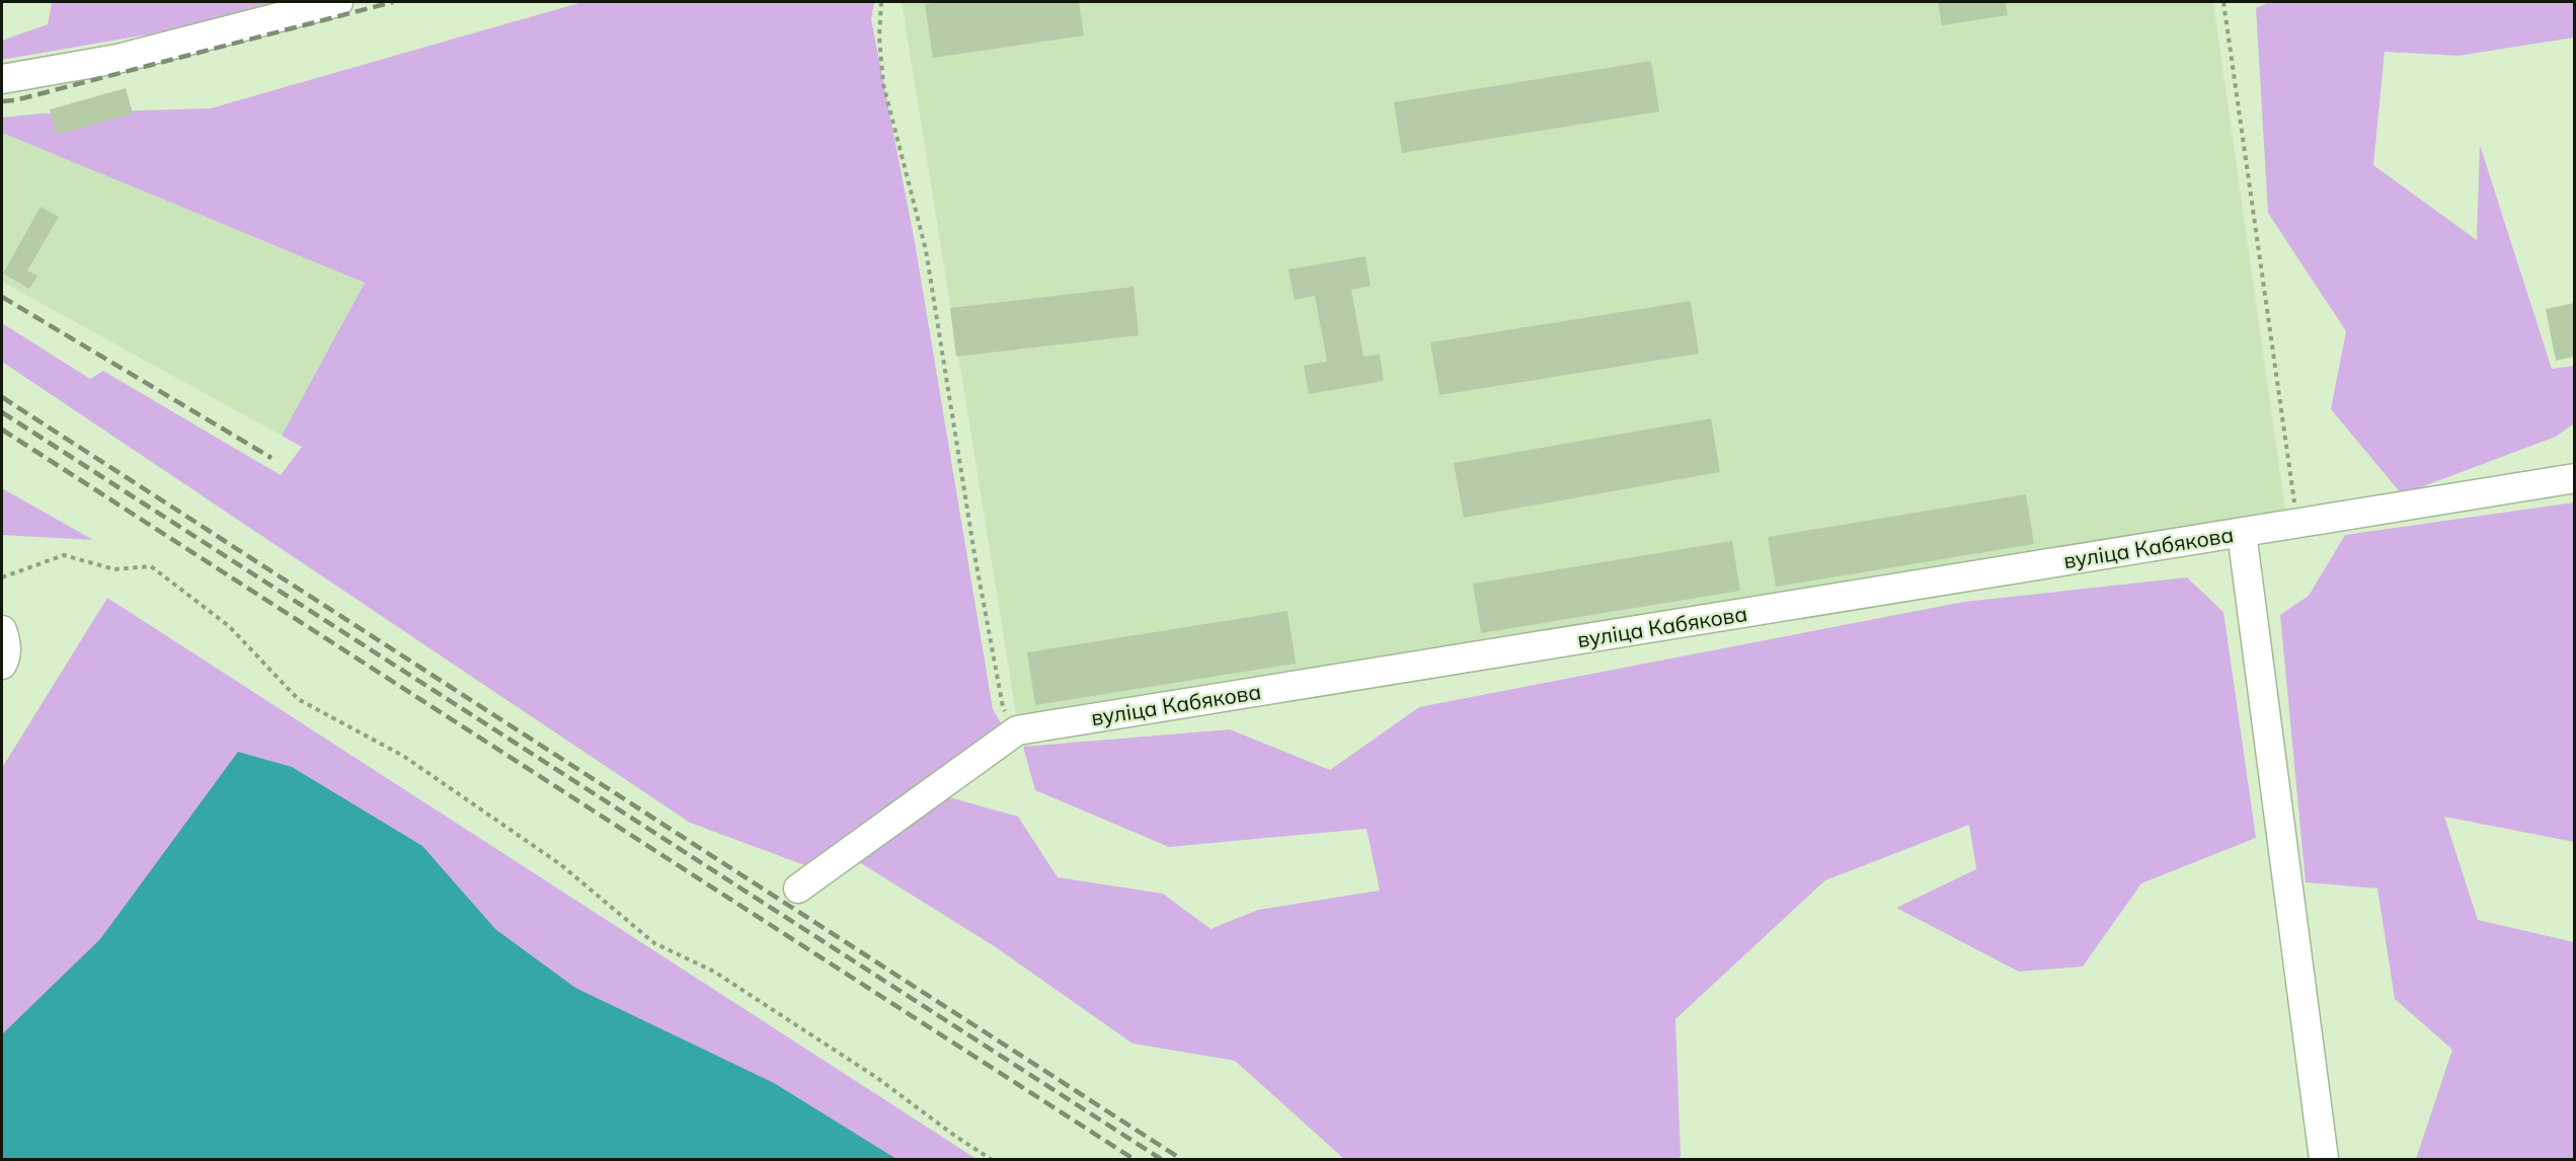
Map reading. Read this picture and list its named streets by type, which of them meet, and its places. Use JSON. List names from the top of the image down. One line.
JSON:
{"streets":{"street":["вуліца Кабякова"]}}
